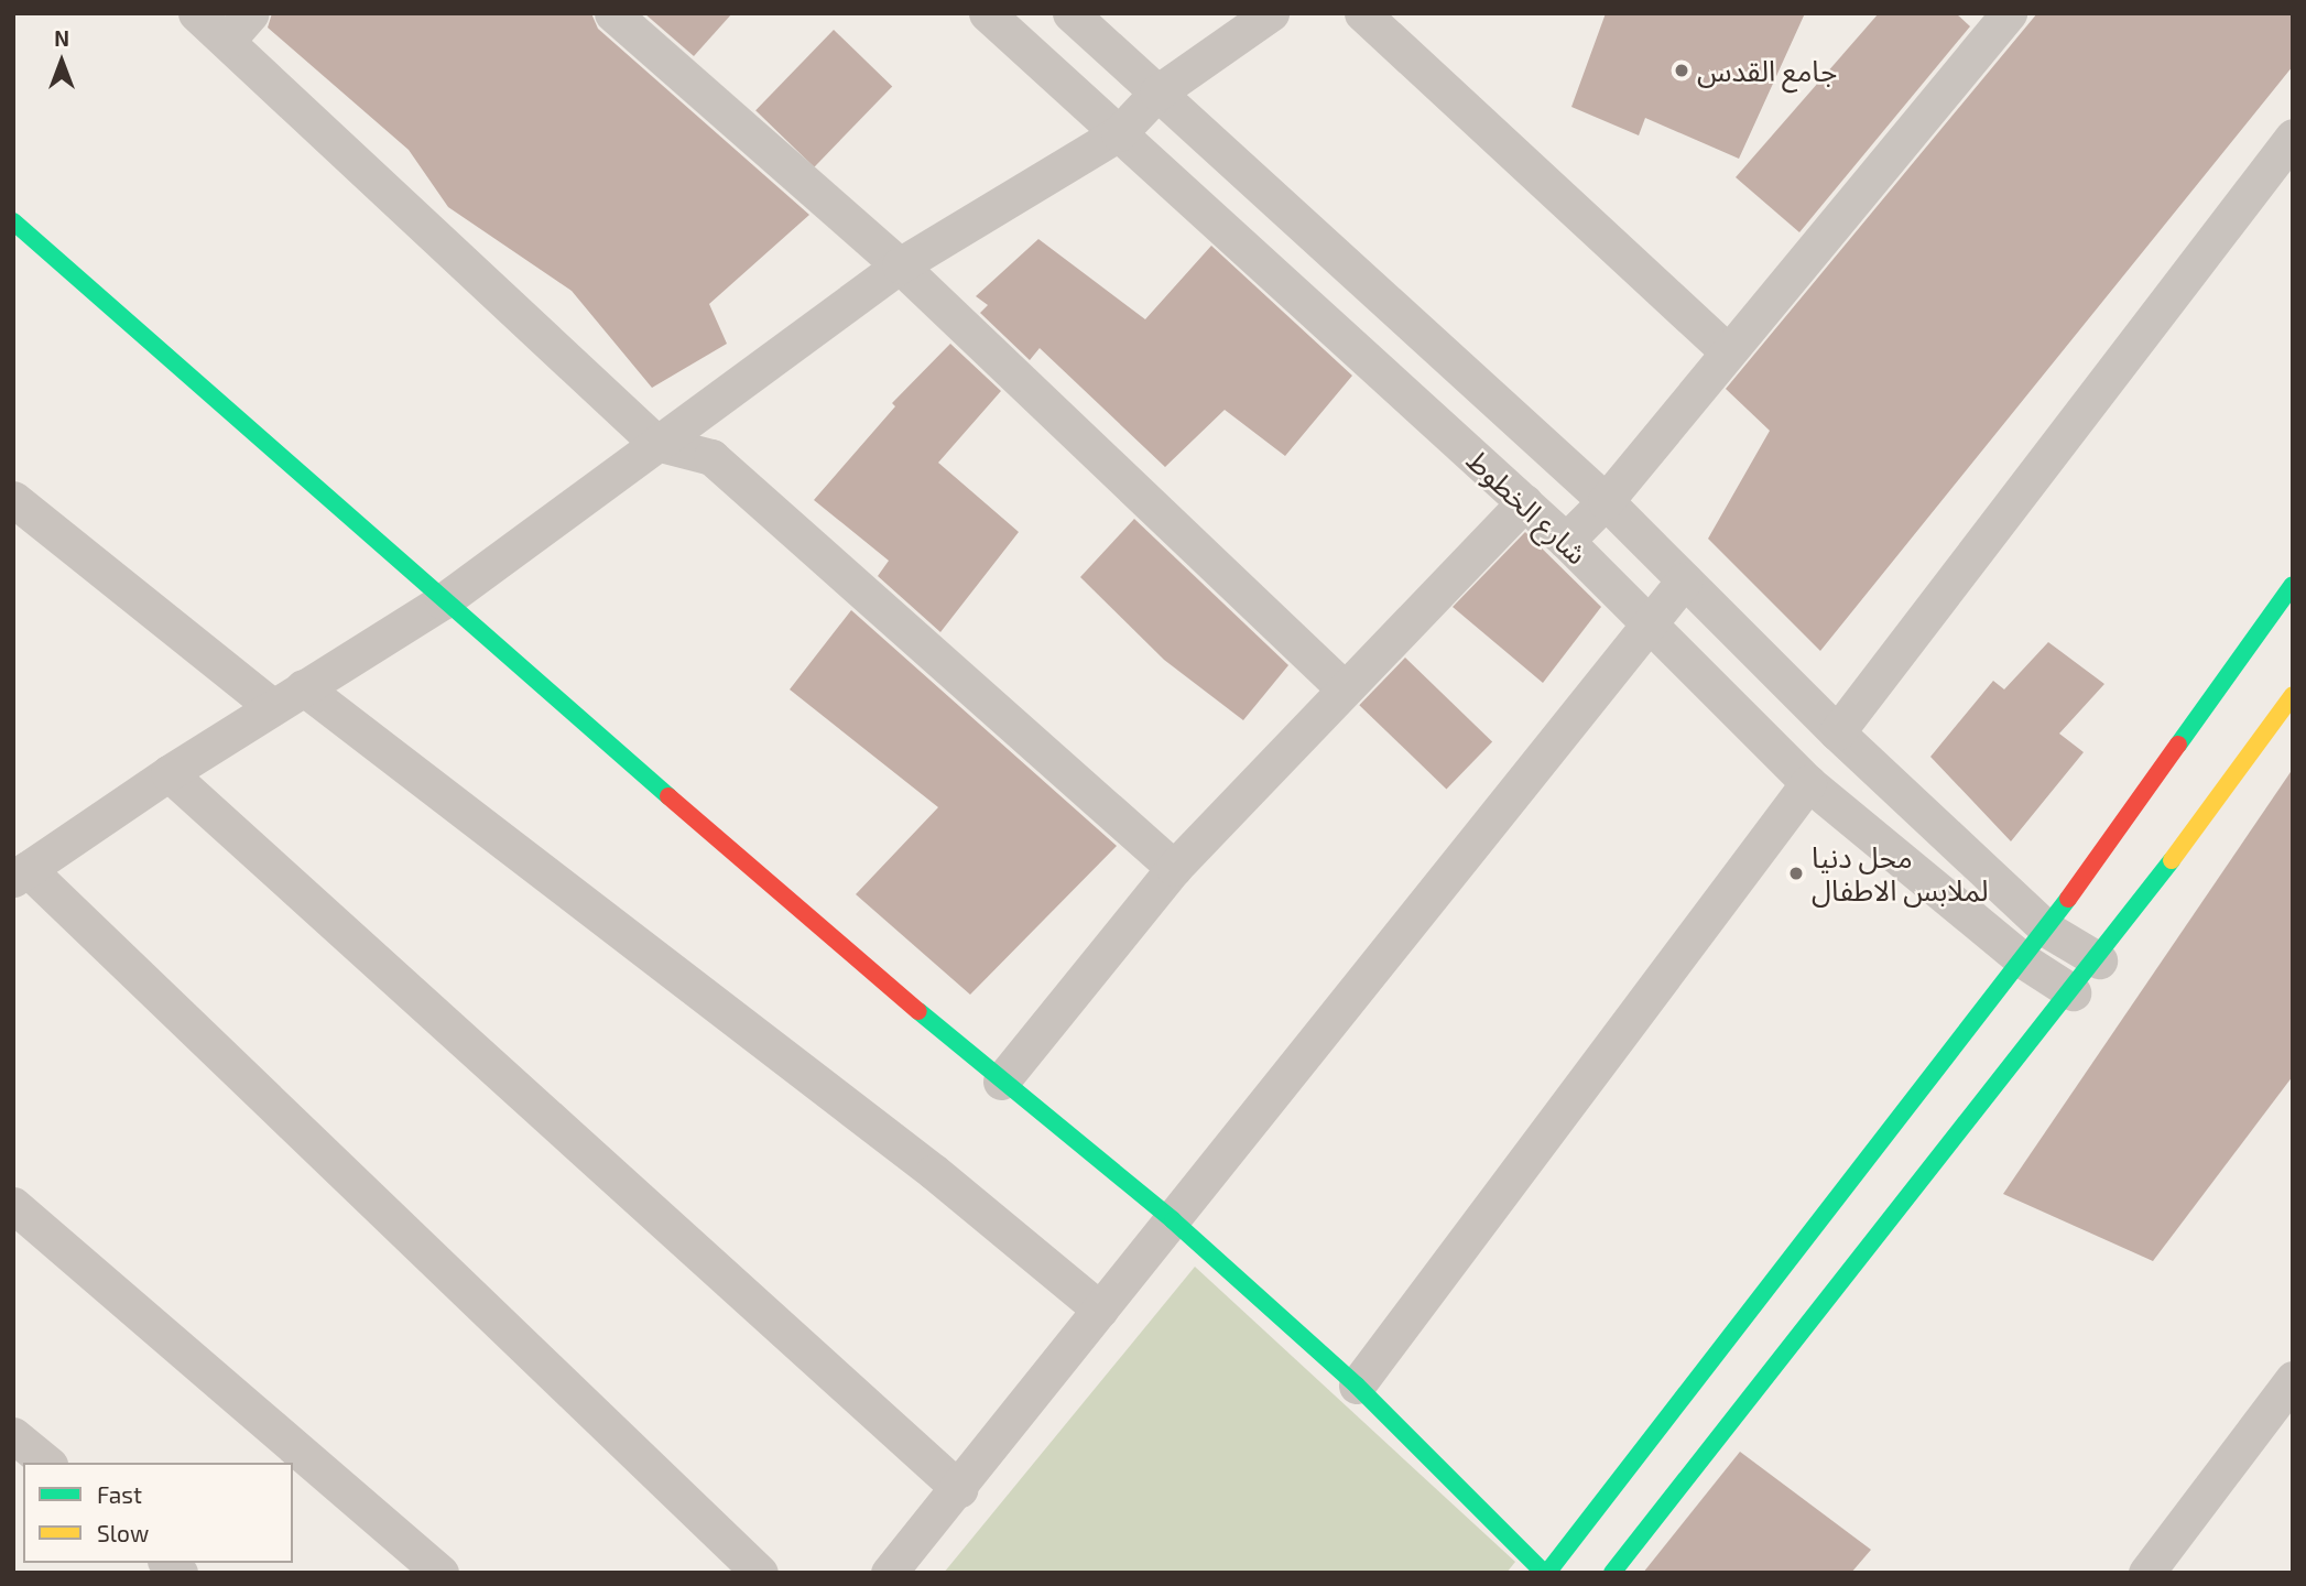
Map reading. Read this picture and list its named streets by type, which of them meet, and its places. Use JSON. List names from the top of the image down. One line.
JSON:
{"streets":{"street":["شارع الخطوط"]},"places":["جامع القدس","محل دنيا لملابس الاطفال"],"legend":["Fast","Slow"],"north":"top"}
